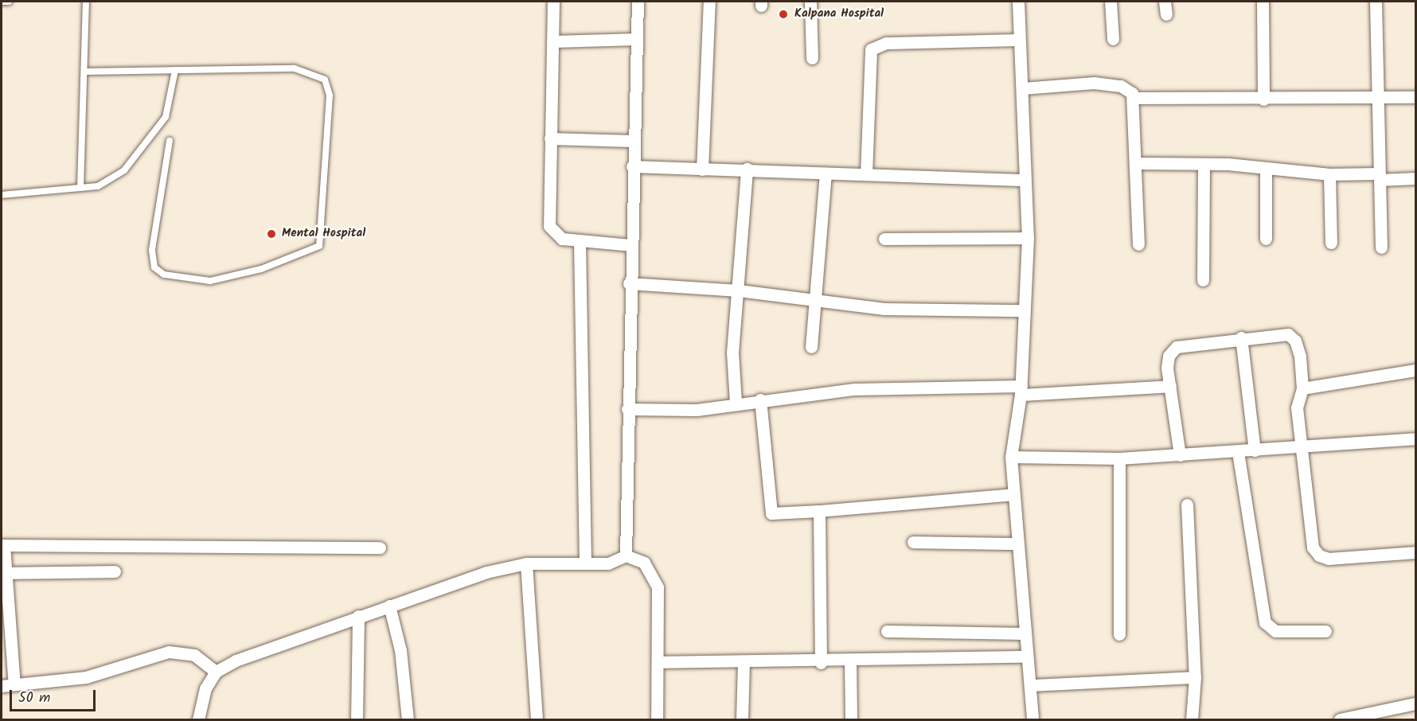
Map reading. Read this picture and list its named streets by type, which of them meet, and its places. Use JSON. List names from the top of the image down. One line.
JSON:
{"places":["Kalpana Hospital","Mental Hospital"],"scale_bar":"50 m"}
